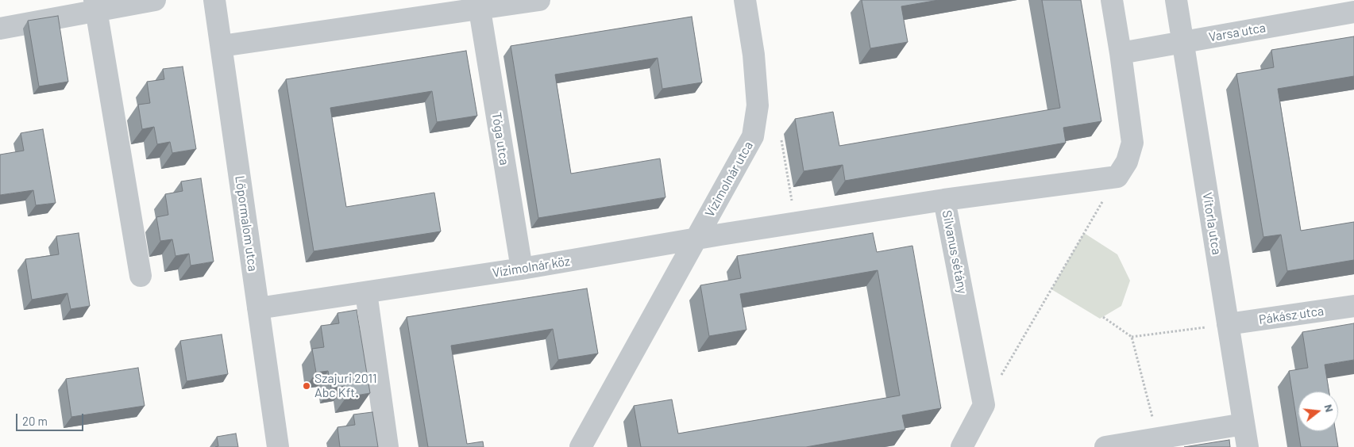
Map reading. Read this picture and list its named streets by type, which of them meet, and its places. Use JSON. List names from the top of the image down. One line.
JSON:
{"streets":{"street":["Varsa utca","Tóga utca","Vízimolnár utca","Lőpormalom utca","Vitorla utca","Silvanus sétány","Vízimolnár köz","Pákász utca"]},"crossings":[["Varsa utca","Vitorla utca"],["Tóga utca","Vízimolnár köz"],["Vízimolnár utca","Silvanus sétány"],["Vízimolnár utca","Vízimolnár köz"],["Lőpormalom utca","Vízimolnár köz"],["Vitorla utca","Pákász utca"]],"places":["Szajuri 2011 Abc Kft."],"scale_bar":"20 m","north":"right"}
